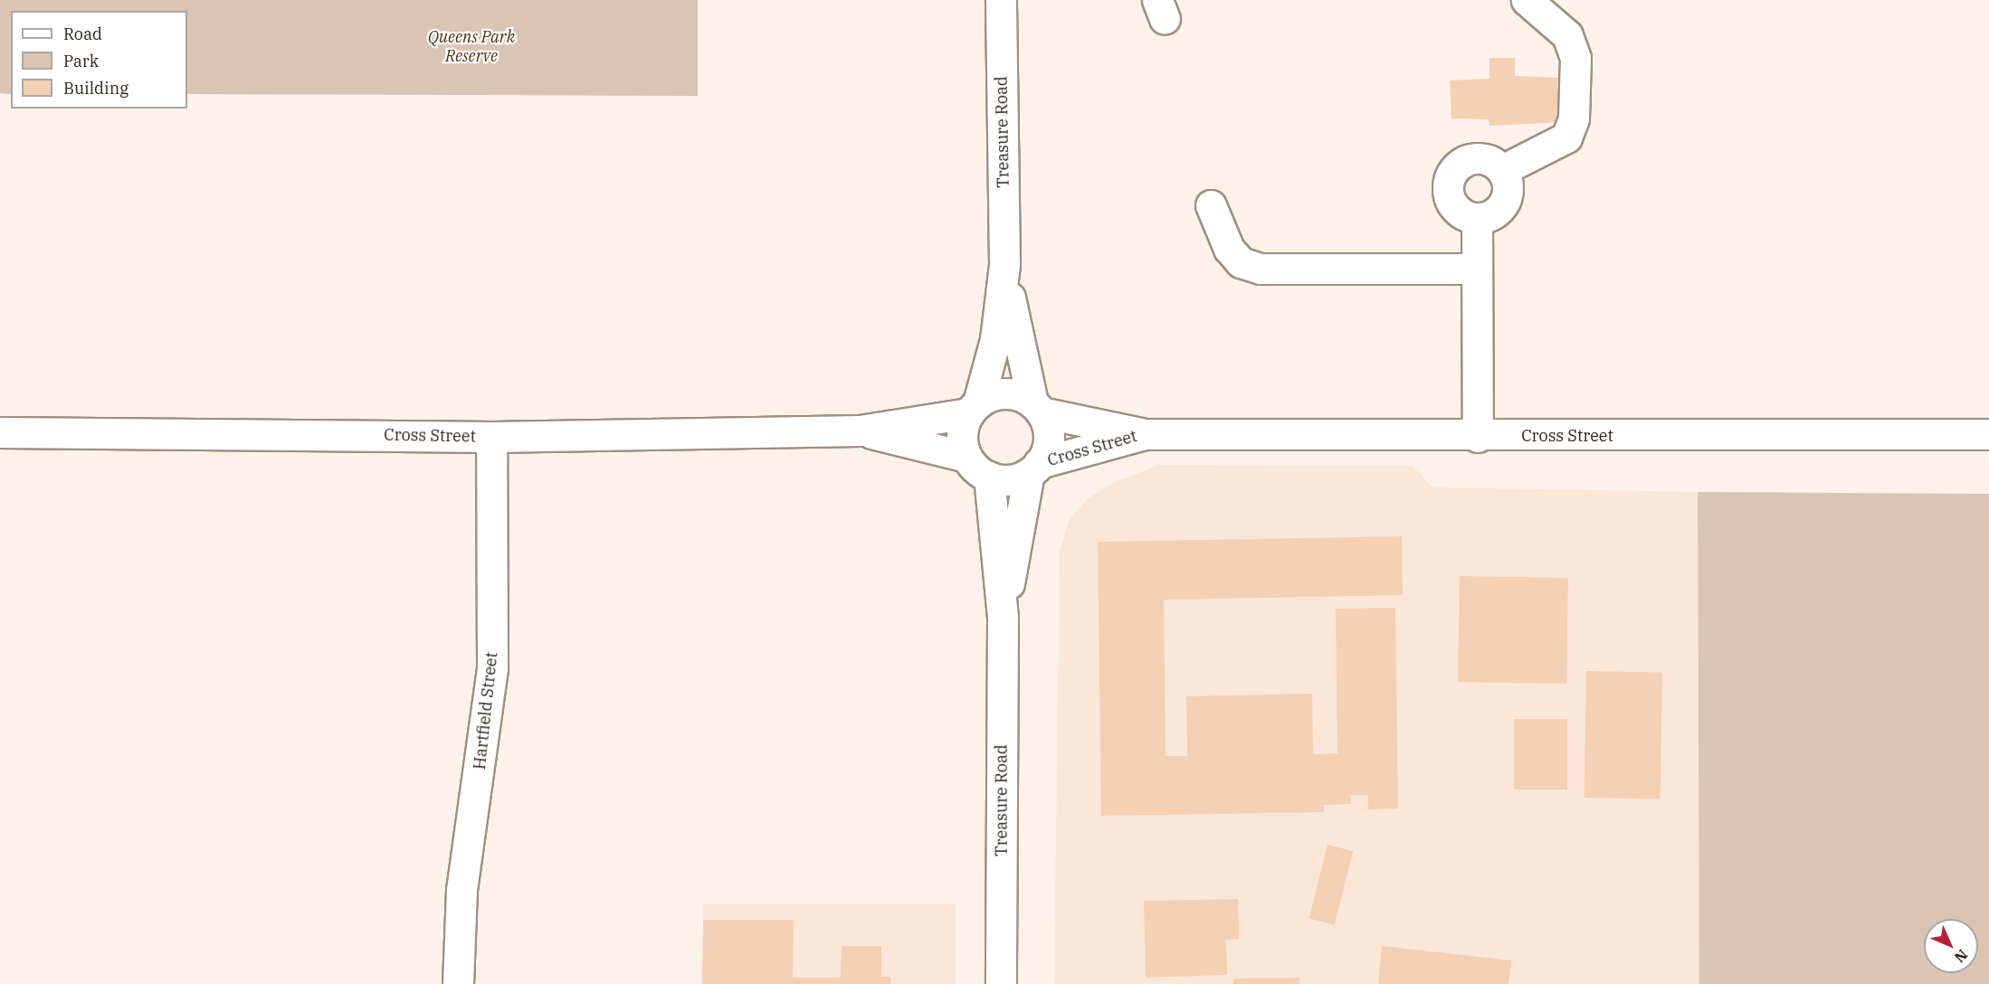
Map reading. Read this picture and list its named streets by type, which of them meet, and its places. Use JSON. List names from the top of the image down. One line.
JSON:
{"streets":{"street":["Treasure Road","Cross Street","Hartfield Street"]},"crossings":[["Treasure Road","Cross Street"],["Cross Street","Hartfield Street"]],"parks":["Queens Park Reserve"],"legend":["Road","Park","Building"],"north":"bottom right"}
